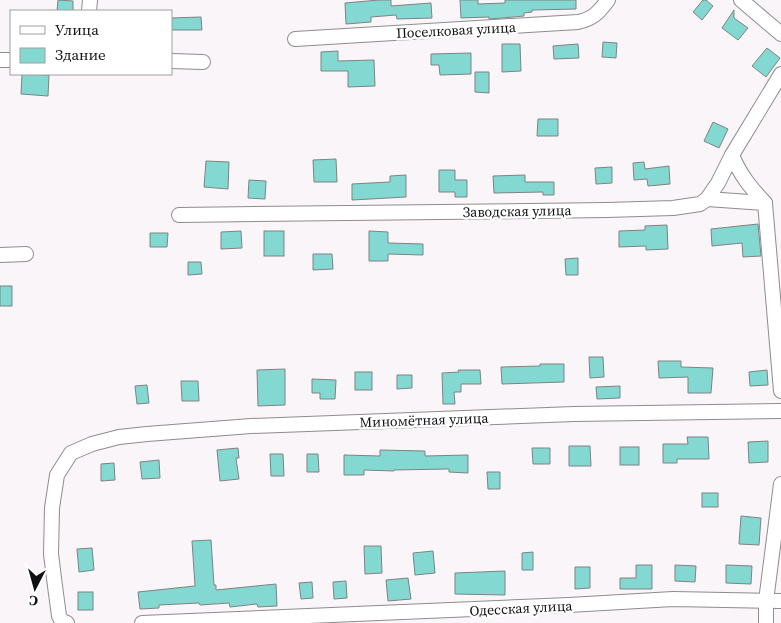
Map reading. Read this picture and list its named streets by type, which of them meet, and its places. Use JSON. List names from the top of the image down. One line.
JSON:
{"streets":{"street":["Поселковая улица","Заводская улица","Миномётная улица","Одесская улица"]},"legend":["Улица","Здание"],"north":"bottom"}
